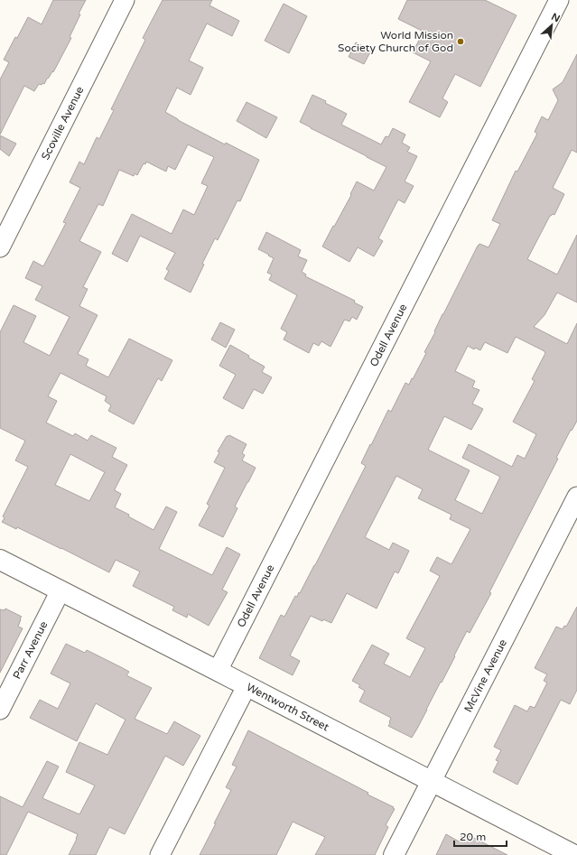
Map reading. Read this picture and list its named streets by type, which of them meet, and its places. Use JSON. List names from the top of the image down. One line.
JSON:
{"streets":{"street":["Scoville Avenue","Odell Avenue","Parr Avenue","McVine Avenue","Wentworth Street"]},"crossings":[["Odell Avenue","Wentworth Street"],["Parr Avenue","Wentworth Street"],["McVine Avenue","Wentworth Street"]],"places":["World Mission Society Church of God"],"scale_bar":"20 m","north":"top right"}
